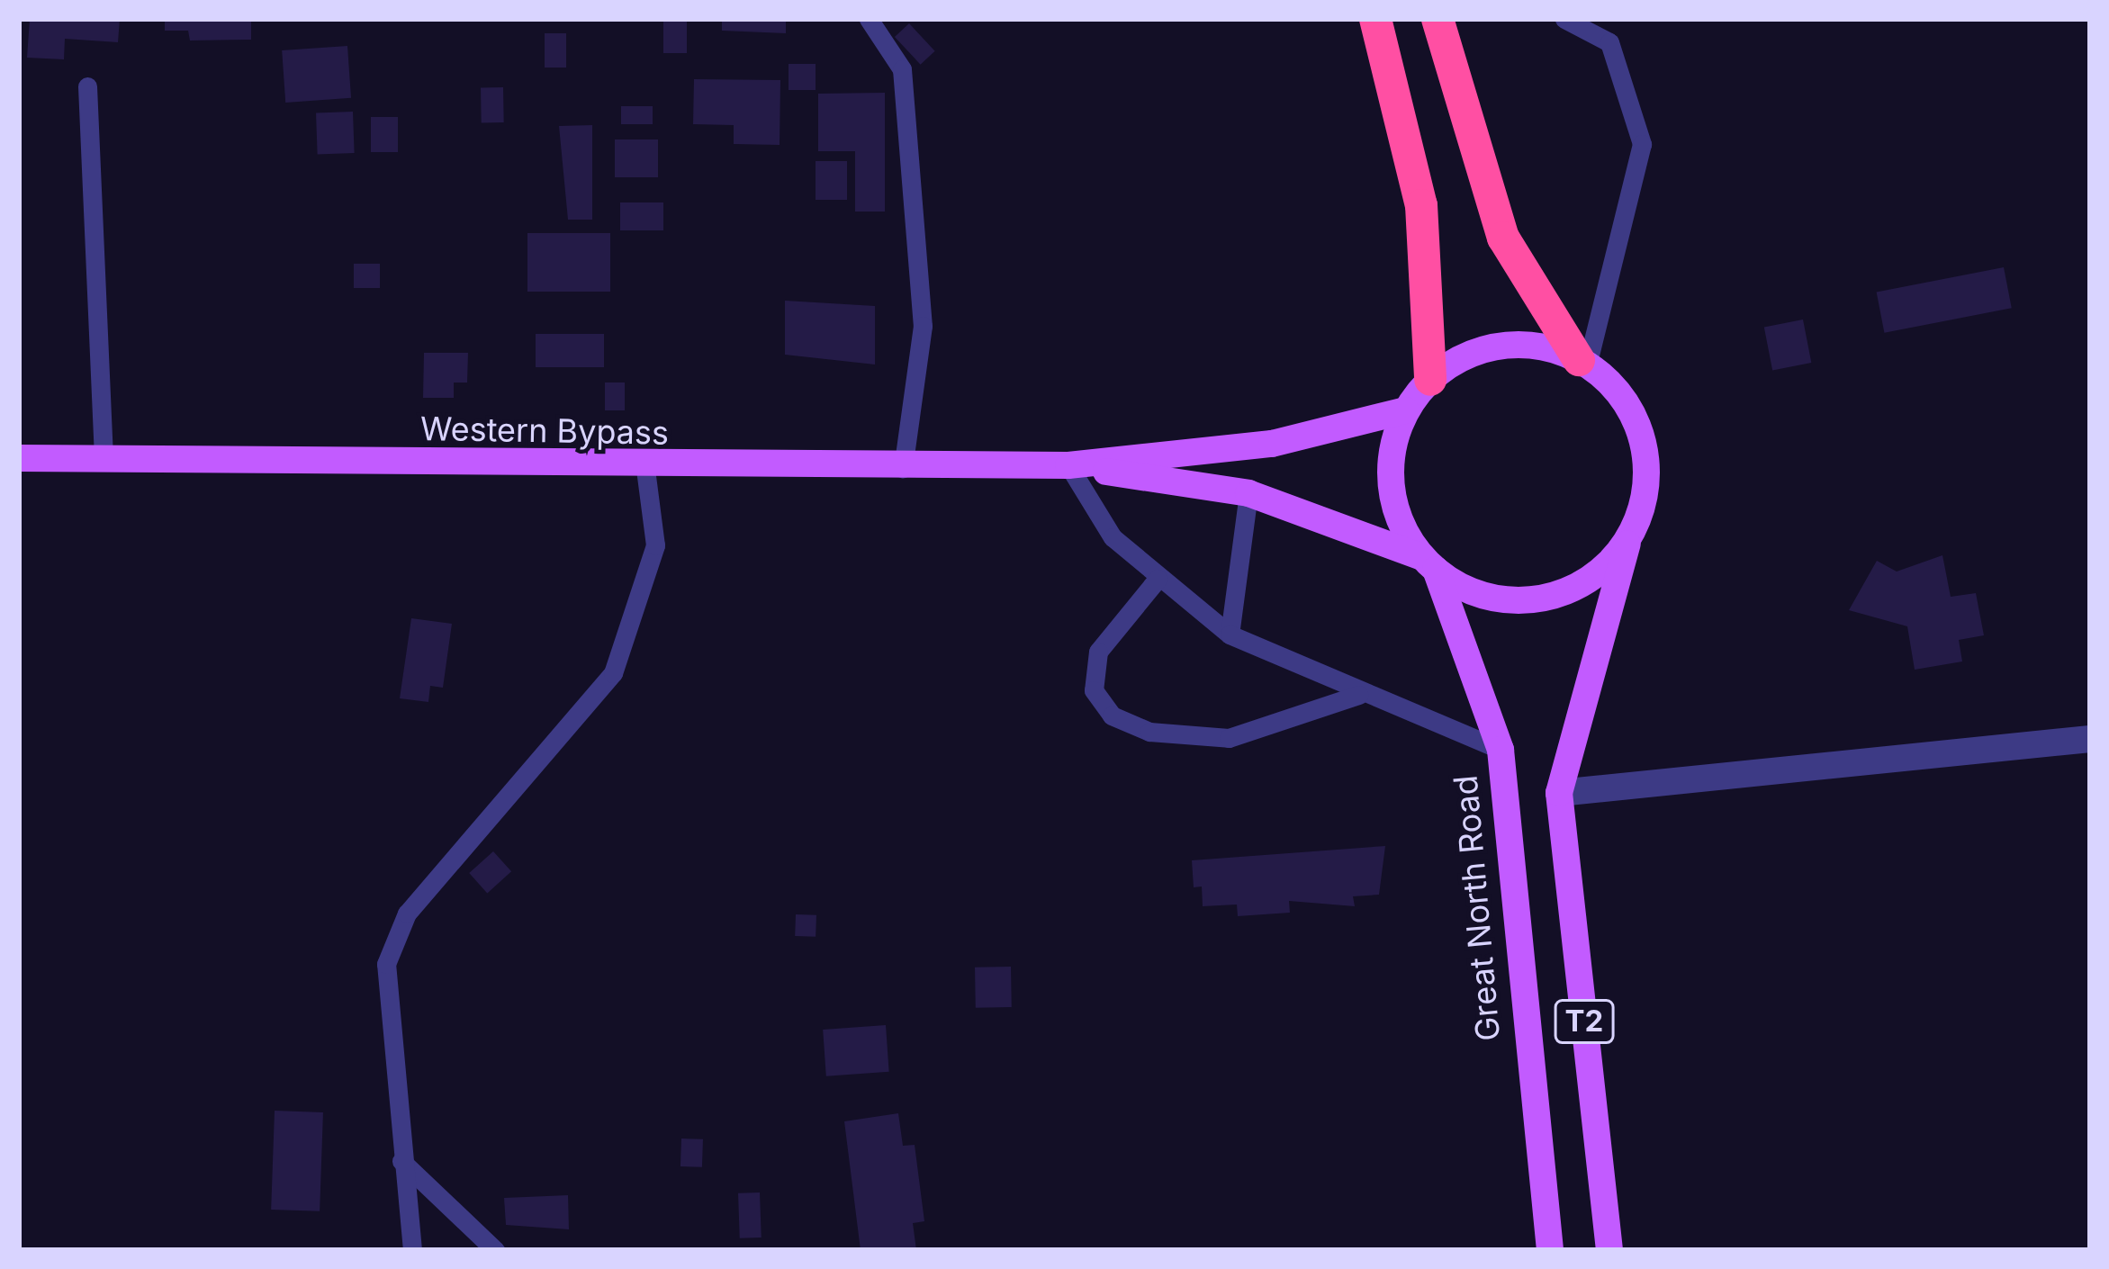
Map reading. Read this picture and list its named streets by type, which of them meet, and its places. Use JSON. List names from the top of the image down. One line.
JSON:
{"streets":{"main road":["Western Bypass","Great North Road","T2"]},"crossings":[["Western Bypass","Great North Road"],["Western Bypass","T2"],["Great North Road","T2"]]}
